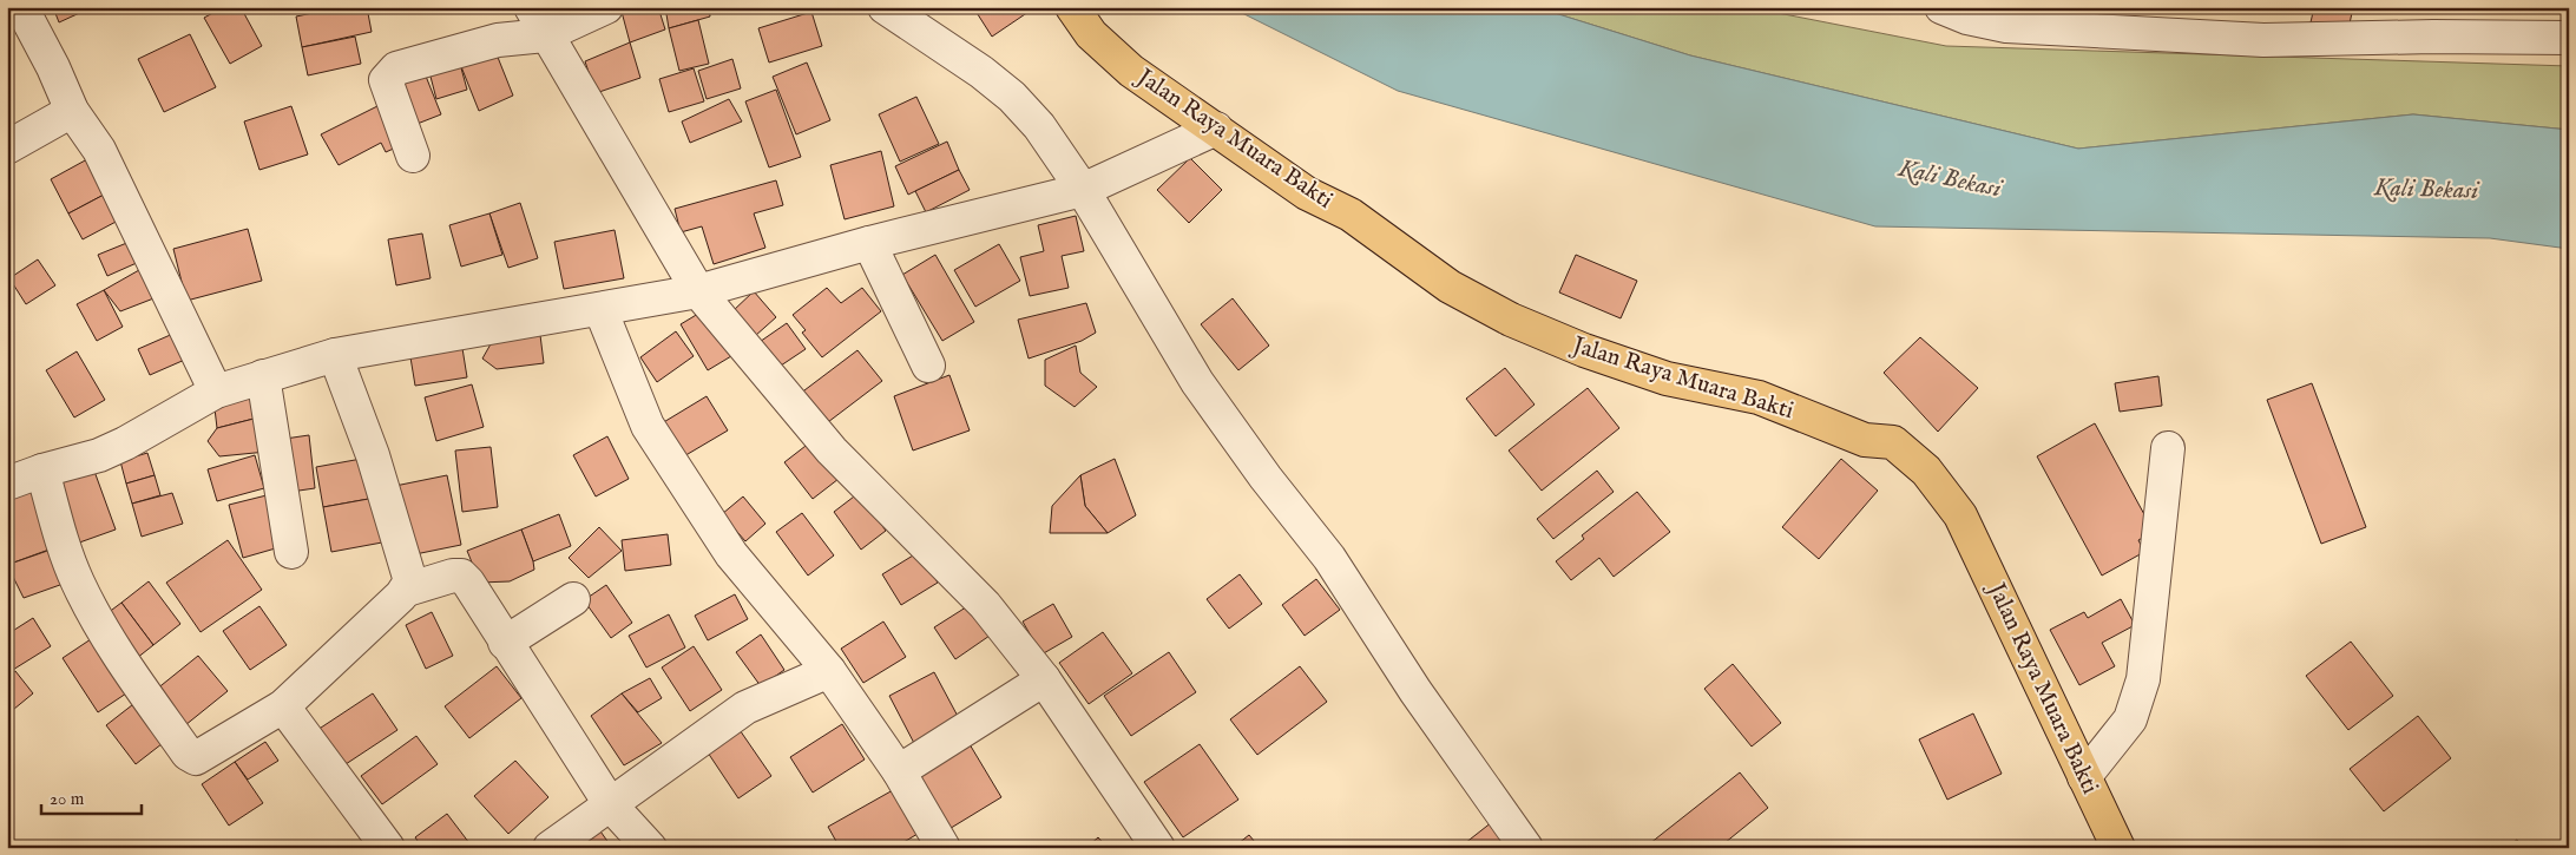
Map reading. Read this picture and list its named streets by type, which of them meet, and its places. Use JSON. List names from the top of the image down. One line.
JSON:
{"streets":{"main road":["Jalan Raya Muara Bakti"]},"water":["Kali Bekasi"],"scale_bar":"20 m"}
